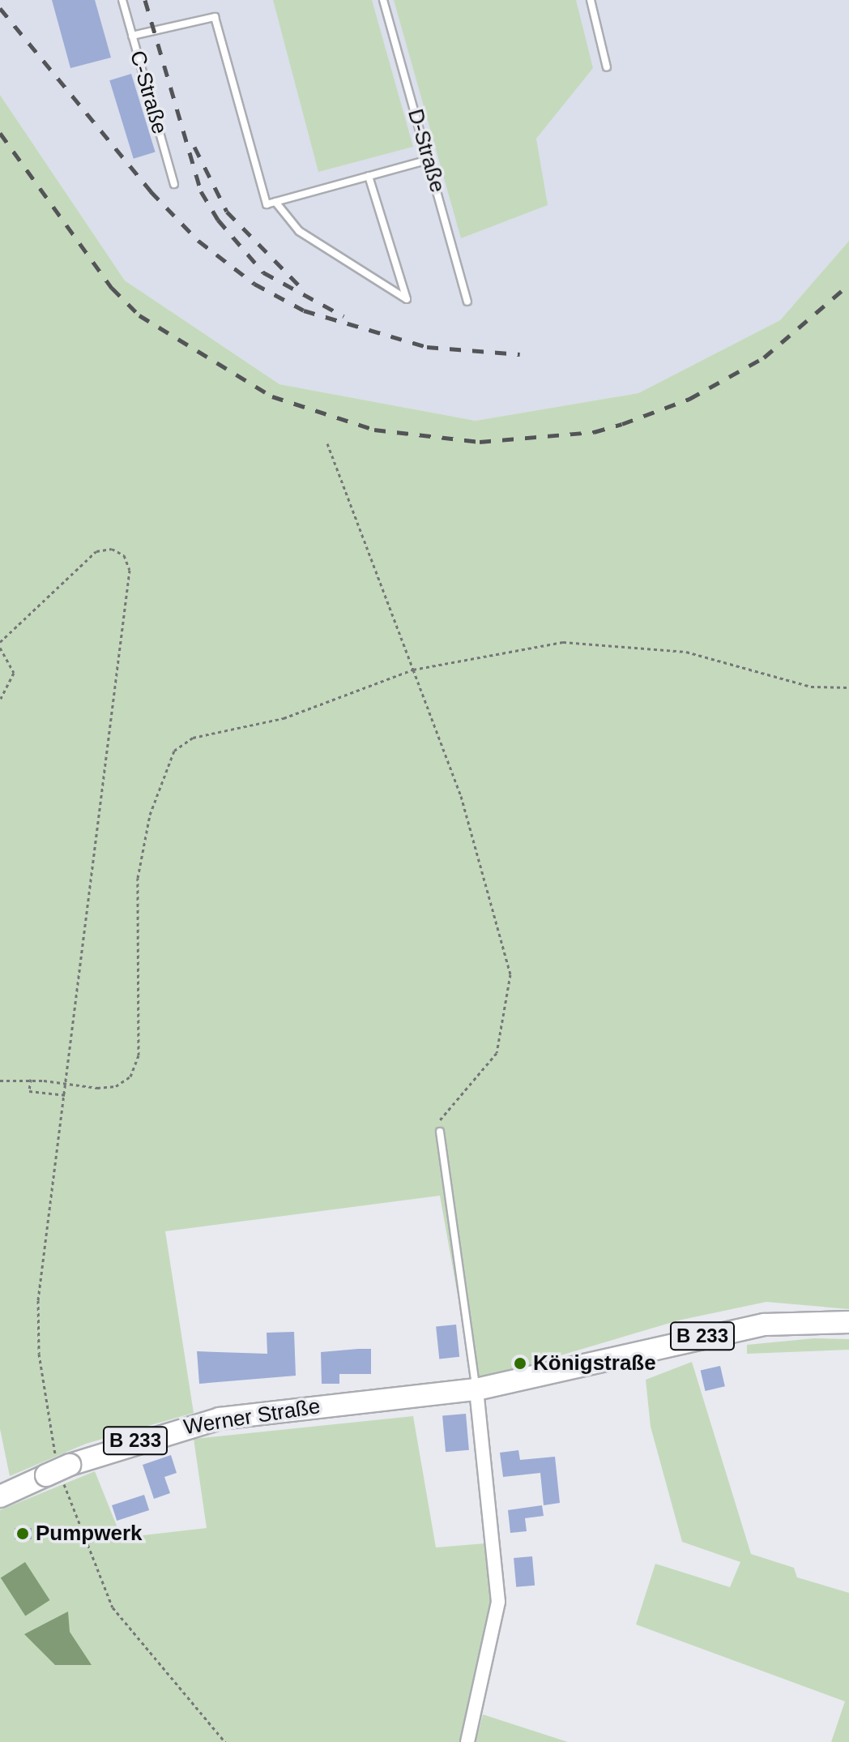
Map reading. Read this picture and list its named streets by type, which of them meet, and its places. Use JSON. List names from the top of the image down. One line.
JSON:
{"streets":{"main road":["B 233","Werner Straße"],"lane":["C-Straße","D-Straße"]},"places":["Königstraße","Pumpwerk"]}
